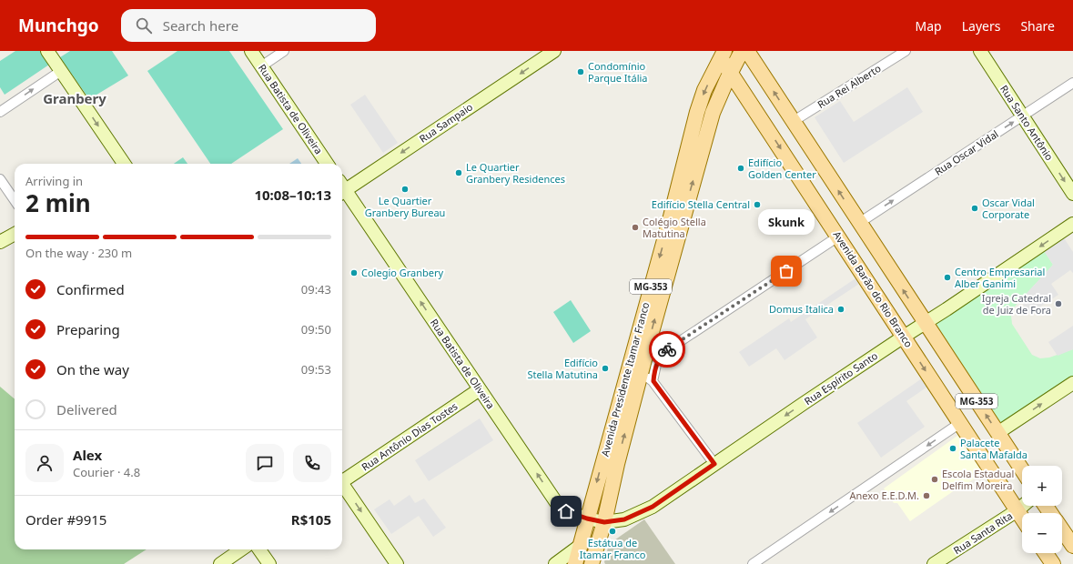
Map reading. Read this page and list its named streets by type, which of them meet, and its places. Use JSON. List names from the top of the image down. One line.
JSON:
{"streets":{"main road":["MG-353","Avenida Barão do Rio Branco","Avenida Presidente Itamar Franco"],"street":["Rua Rei Alberto","Rua Batista de Oliveira","Rua Sampaio","Rua Santo Antônio","Rua Oscar Vidal","Rua Espírito Santo","Rua Antônio Dias Tostes","Rua Santa Rita"]},"crossings":[["Rua Rei Alberto","MG-353"],["Rua Batista de Oliveira","Rua Espírito Santo"],["Rua Batista de Oliveira","Avenida Presidente Itamar Franco"],["Rua Batista de Oliveira","Rua Antônio Dias Tostes"],["Rua Santo Antônio","Rua Oscar Vidal"],["Rua Oscar Vidal","MG-353"],["MG-353","Rua Espírito Santo"],["Avenida Barão do Rio Branco","Rua Espírito Santo"],["Avenida Barão do Rio Branco","Avenida Presidente Itamar Franco"],["Avenida Barão do Rio Branco","Rua Santa Rita"],["Rua Espírito Santo","Avenida Presidente Itamar Franco"]],"one_way":["Rua Batista de Oliveira","Rua Sampaio","Rua Santo Antônio","Rua Oscar Vidal"],"districts":["Granbery"],"places":["Condomínio Parque Itália","Edifício Golden Center","Le Quartier Granbery Residences","Le Quartier Granbery Bureau","Edifício Stella Central","Oscar Vidal Corporate","Colégio Stella Matutina","Skunk","Colegio Granbery","Centro Empresarial Alber Ganimi","Igreja Catedral de Juiz de Fora","Domus Italica","Edifício Stella Matutina","Palacete Santa Mafalda","Escola Estadual Delfim Moreira","Anexo E.E.D.M.","Estátua de Itamar Franco"],"page":{"header":"Munchgo","search":"Search here","nav":["Map","Layers","Share"],"heading":["2 min","Arriving in","10:08–10:13"],"panel":["Alex","Courier · 4.8","Order #9915","R$105"],"bubble":"Skunk","bar":"On the way · 230 m","list":[["Confirmed","09:43"],["Preparing","09:50"],["On the way","09:53"],"Delivered"],"map_buttons":["+","−"]}}
